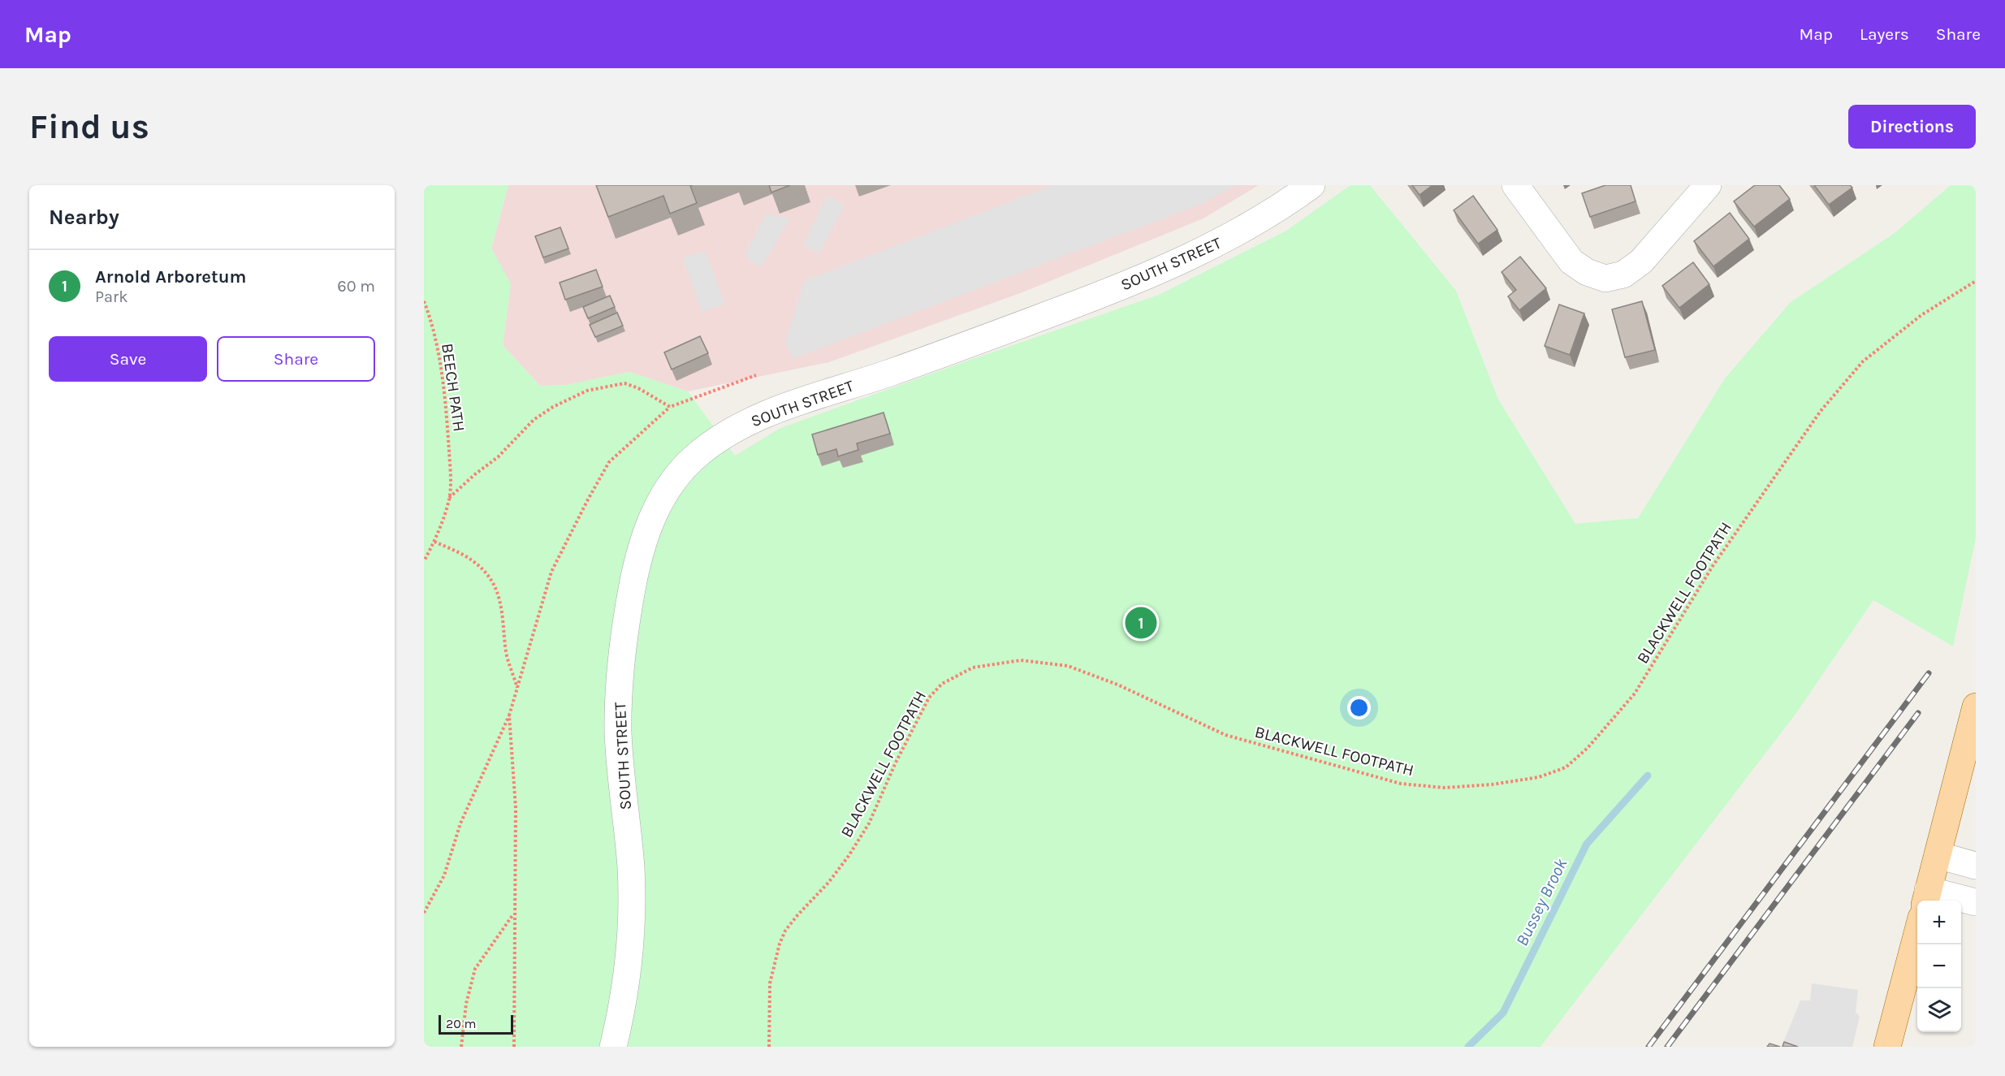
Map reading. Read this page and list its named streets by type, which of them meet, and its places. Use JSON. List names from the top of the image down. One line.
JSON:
{"streets":{"street":["SOUTH STREET"],"path":["BEECH PATH","BLACKWELL FOOTPATH"]},"water":["Bussey Brook"],"scale_bar":"20 m","page":{"header":"Map","nav":["Map","Layers","Share"],"buttons":["Directions",["Save","Share"]],"title":"Find us","heading":"Nearby","list":[{"mark":"1","name":"Arnold Arboretum","note":"Park","value":"60 m"}],"pins":"1","map_buttons":["+","−"],"scale":"20 m"}}
